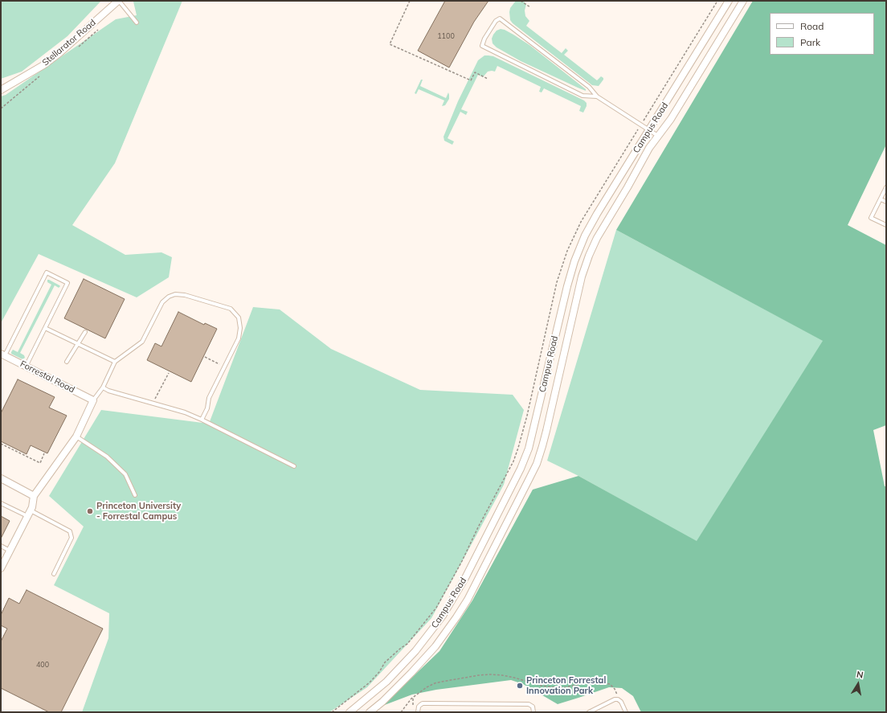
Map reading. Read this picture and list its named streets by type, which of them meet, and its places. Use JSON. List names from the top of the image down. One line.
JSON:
{"streets":{"street":["Stellarator Road","Campus Road","Forrestal Road"]},"places":["Princeton University - Forrestal Campus","Princeton Forrestal Innovation Park"],"house_numbers":["1100","400"],"legend":["Road","Park"],"north":"top"}
